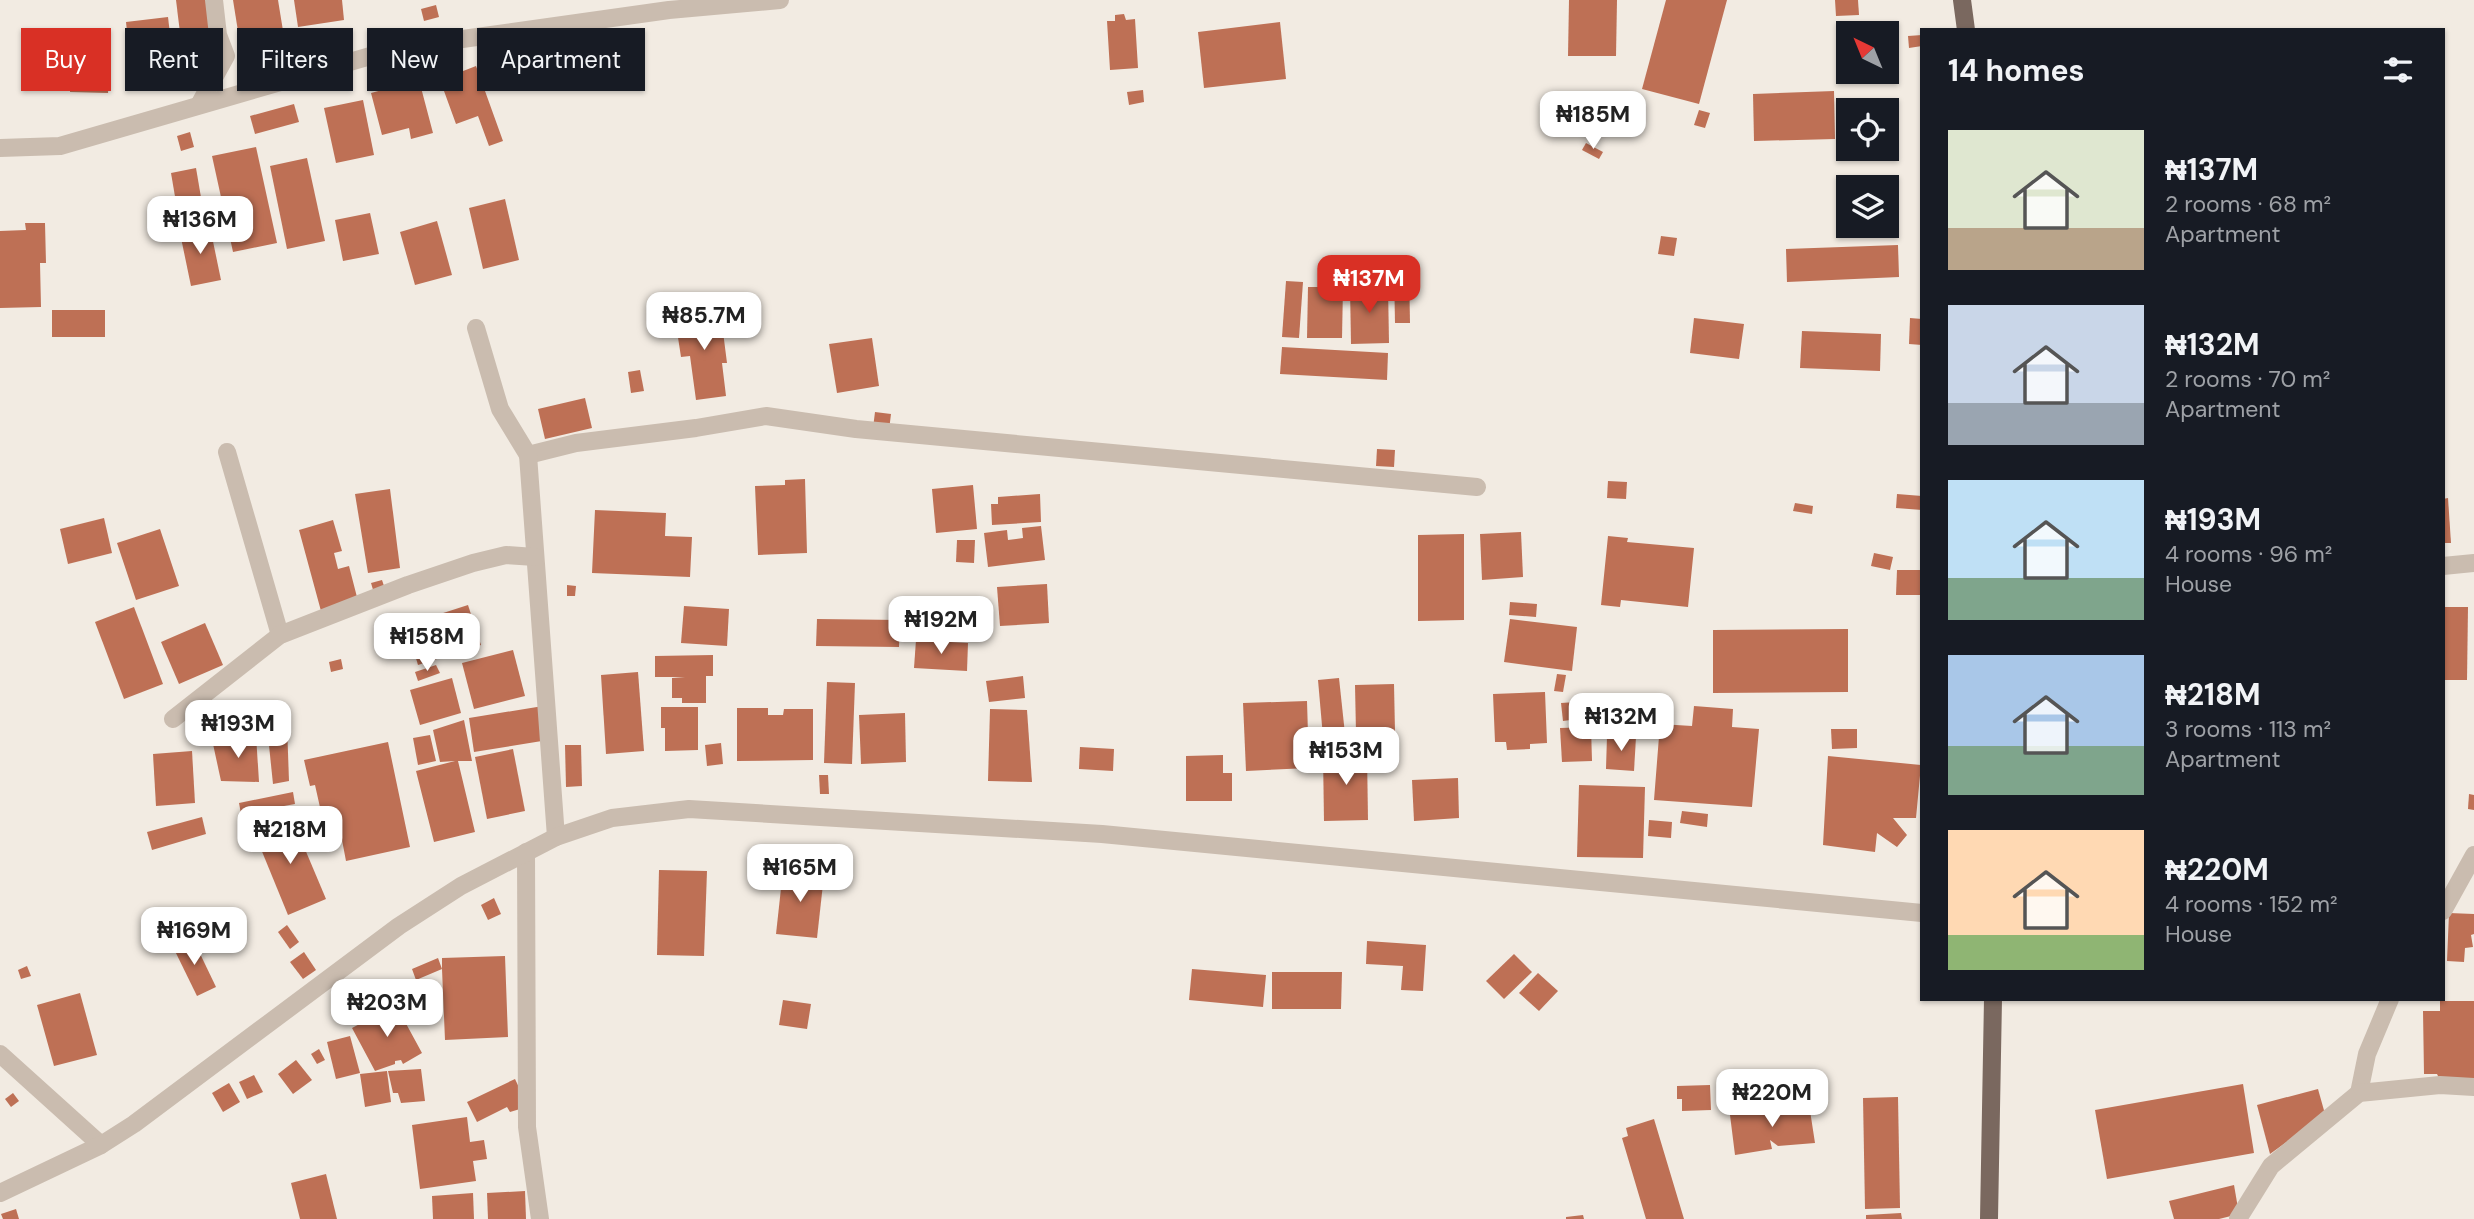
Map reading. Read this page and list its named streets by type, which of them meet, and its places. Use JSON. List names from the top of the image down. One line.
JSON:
{"north":"top left","page":{"chip":["Buy","Rent","Filters","New","Apartment"],"heading":"14 homes","price":["₦185M","₦136M","₦137M","₦85.7M","₦192M","₦158M","₦132M","₦193M","₦153M","₦218M","₦165M","₦169M","₦203M","₦220M"],"list":[{"name":"₦137M","note":"2 rooms · 68 m² · Apartment"},{"name":"₦132M","note":"2 rooms · 70 m² · Apartment"},{"name":"₦193M","note":"4 rooms · 96 m² · House"},{"name":"₦218M","note":"3 rooms · 113 m² · Apartment"},{"name":"₦220M","note":"4 rooms · 152 m² · House"}]}}
